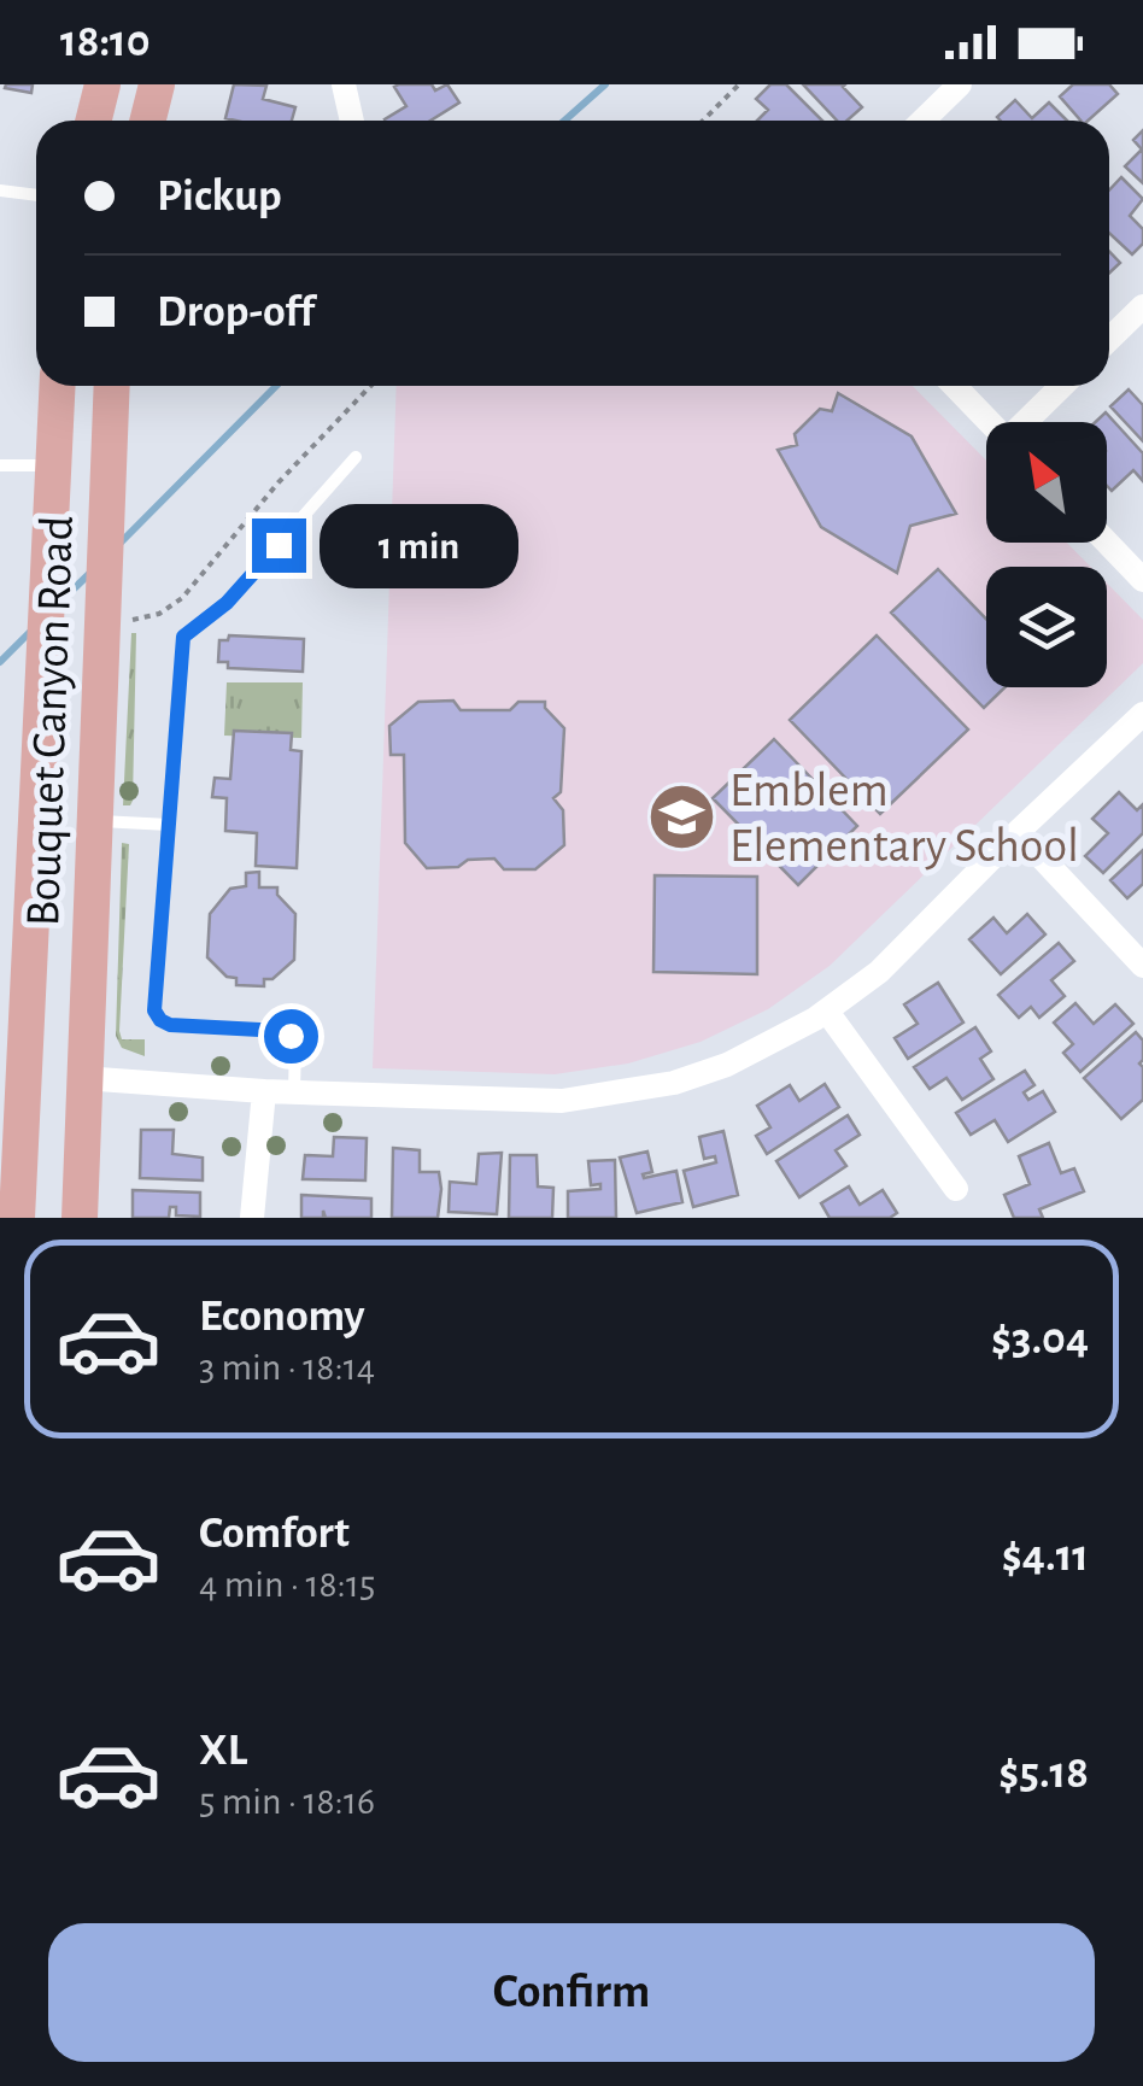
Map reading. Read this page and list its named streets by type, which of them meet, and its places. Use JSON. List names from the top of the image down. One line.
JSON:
{"streets":{"main road":["Bouquet Canyon Road"]},"places":{"school or university":["Emblem Elementary School"]},"north":"top left","page":{"status":"18:10","banner":["Pickup","Drop-off"],"bubble":"1 min","list":[{"name":"Economy","note":"3 min · 18:14","value":"$3.04"},{"name":"Comfort","note":"4 min · 18:15","value":"$4.11"},{"name":"XL","note":"5 min · 18:16","value":"$5.18"}],"buttons":"Confirm"}}
